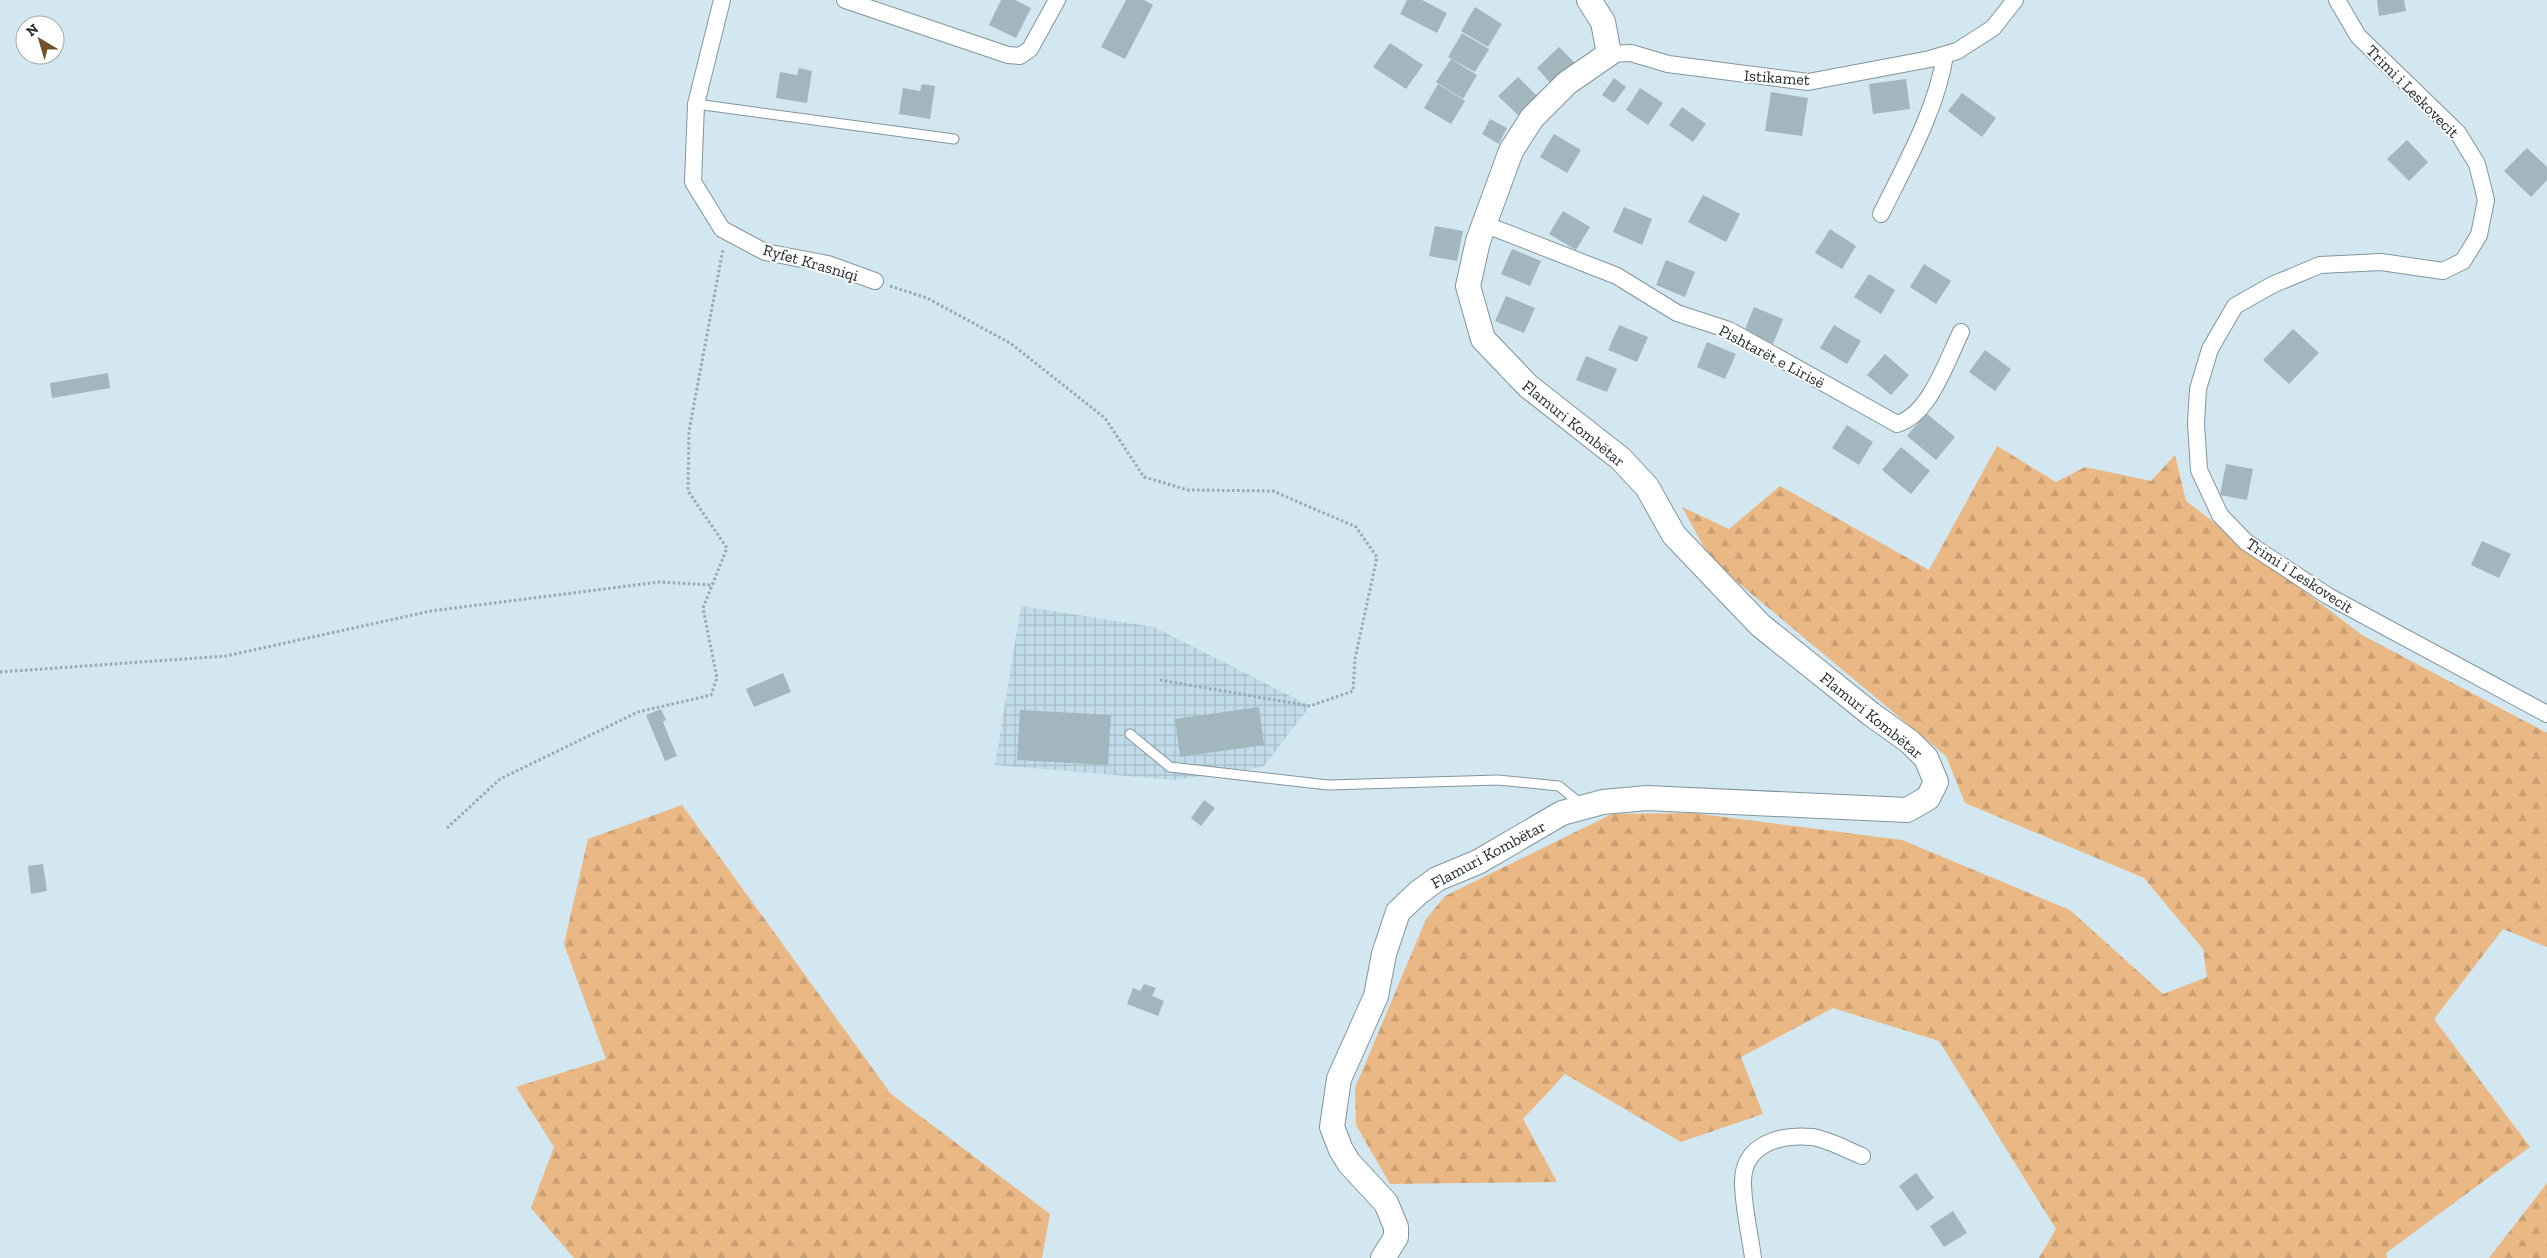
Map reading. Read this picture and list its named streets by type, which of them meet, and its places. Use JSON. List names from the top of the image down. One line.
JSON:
{"streets":{"street":["Istikamet","Trimi i Leskovecit","Ryfet Krasniqi","Pishtarët e Lirisë","Flamuri Kombëtar"]},"crossings":[["Istikamet","Flamuri Kombëtar"],["Pishtarët e Lirisë","Flamuri Kombëtar"]],"north":"top left"}
